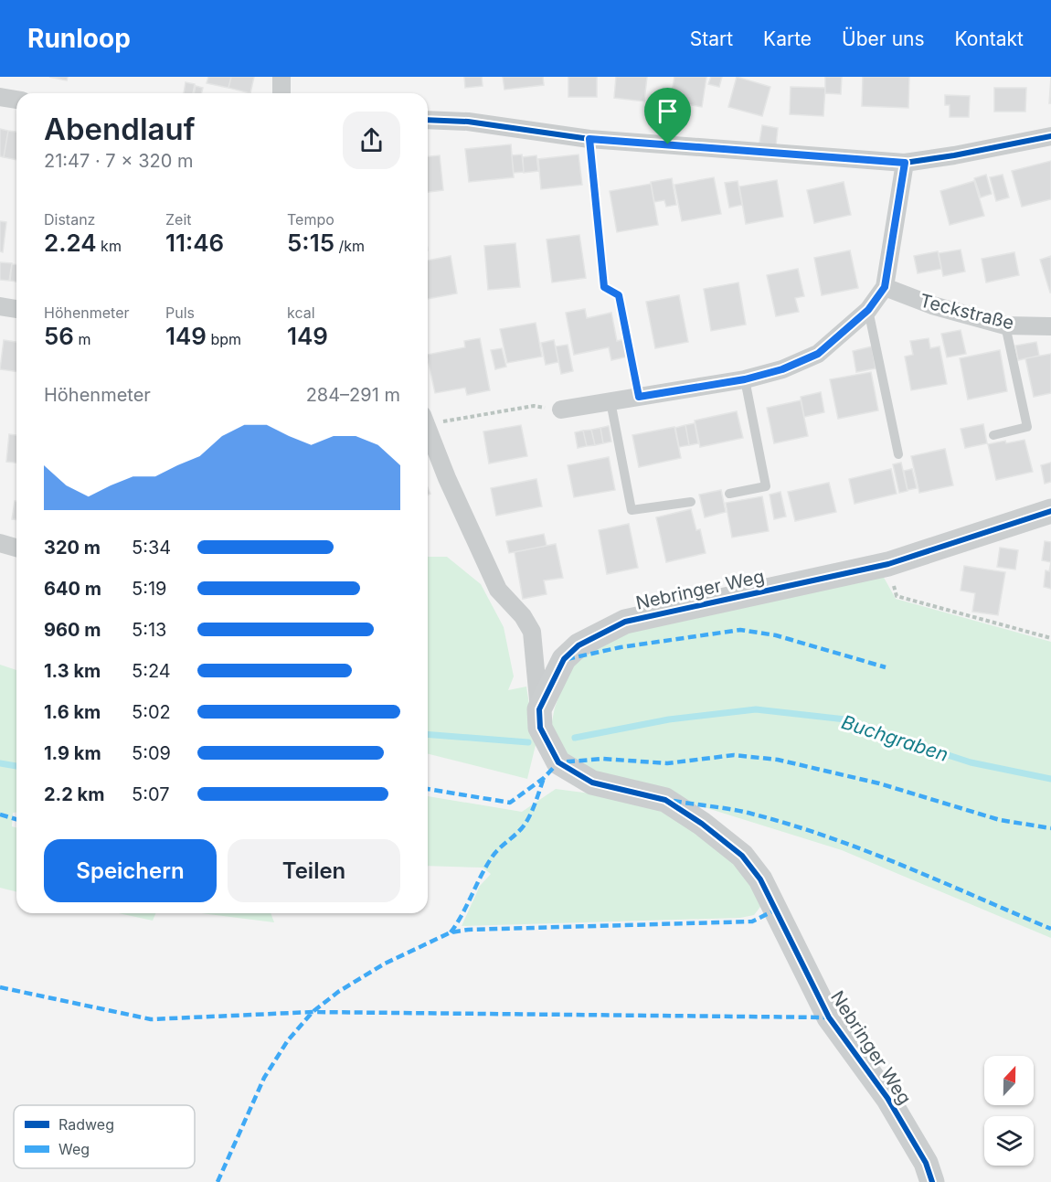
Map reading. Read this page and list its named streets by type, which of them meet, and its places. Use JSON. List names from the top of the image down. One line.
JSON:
{"streets":{"street":["Teckstraße","Nebringer Weg"]},"water":["Buchgraben"],"legend":["Radweg","Weg"],"north":"top","page":{"header":"Runloop","nav":["Start","Karte","Über uns","Kontakt"],"heading":["Abendlauf","21:47 · 7 × 320 m"],"stats":[["Distanz","2.24 km"],["Zeit","11:46"],["Tempo","5:15 /km"],["Höhenmeter","56 m"],["Puls","149 bpm"],["kcal","149"]],"chart":["Höhenmeter","284–291 m"],"list":[{"name":"320 m","note":"5:34"},{"name":"640 m","note":"5:19"},{"name":"960 m","note":"5:13"},{"name":"1.3 km","note":"5:24"},{"name":"1.6 km","note":"5:02"},{"name":"1.9 km","note":"5:09"},{"name":"2.2 km","note":"5:07"}],"buttons":["Speichern","Teilen"]}}
